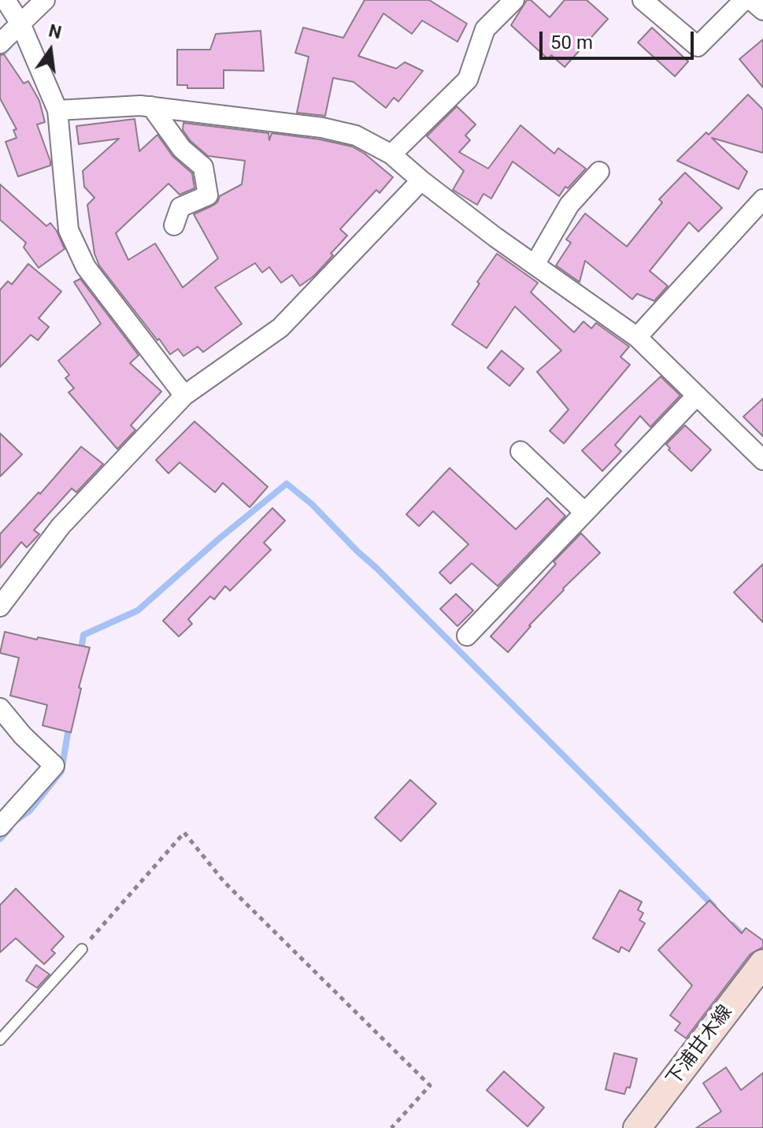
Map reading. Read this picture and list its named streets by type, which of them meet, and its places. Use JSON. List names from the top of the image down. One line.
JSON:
{"streets":{"main road":["下浦甘木線"]},"scale_bar":"50 m","north":"top"}
